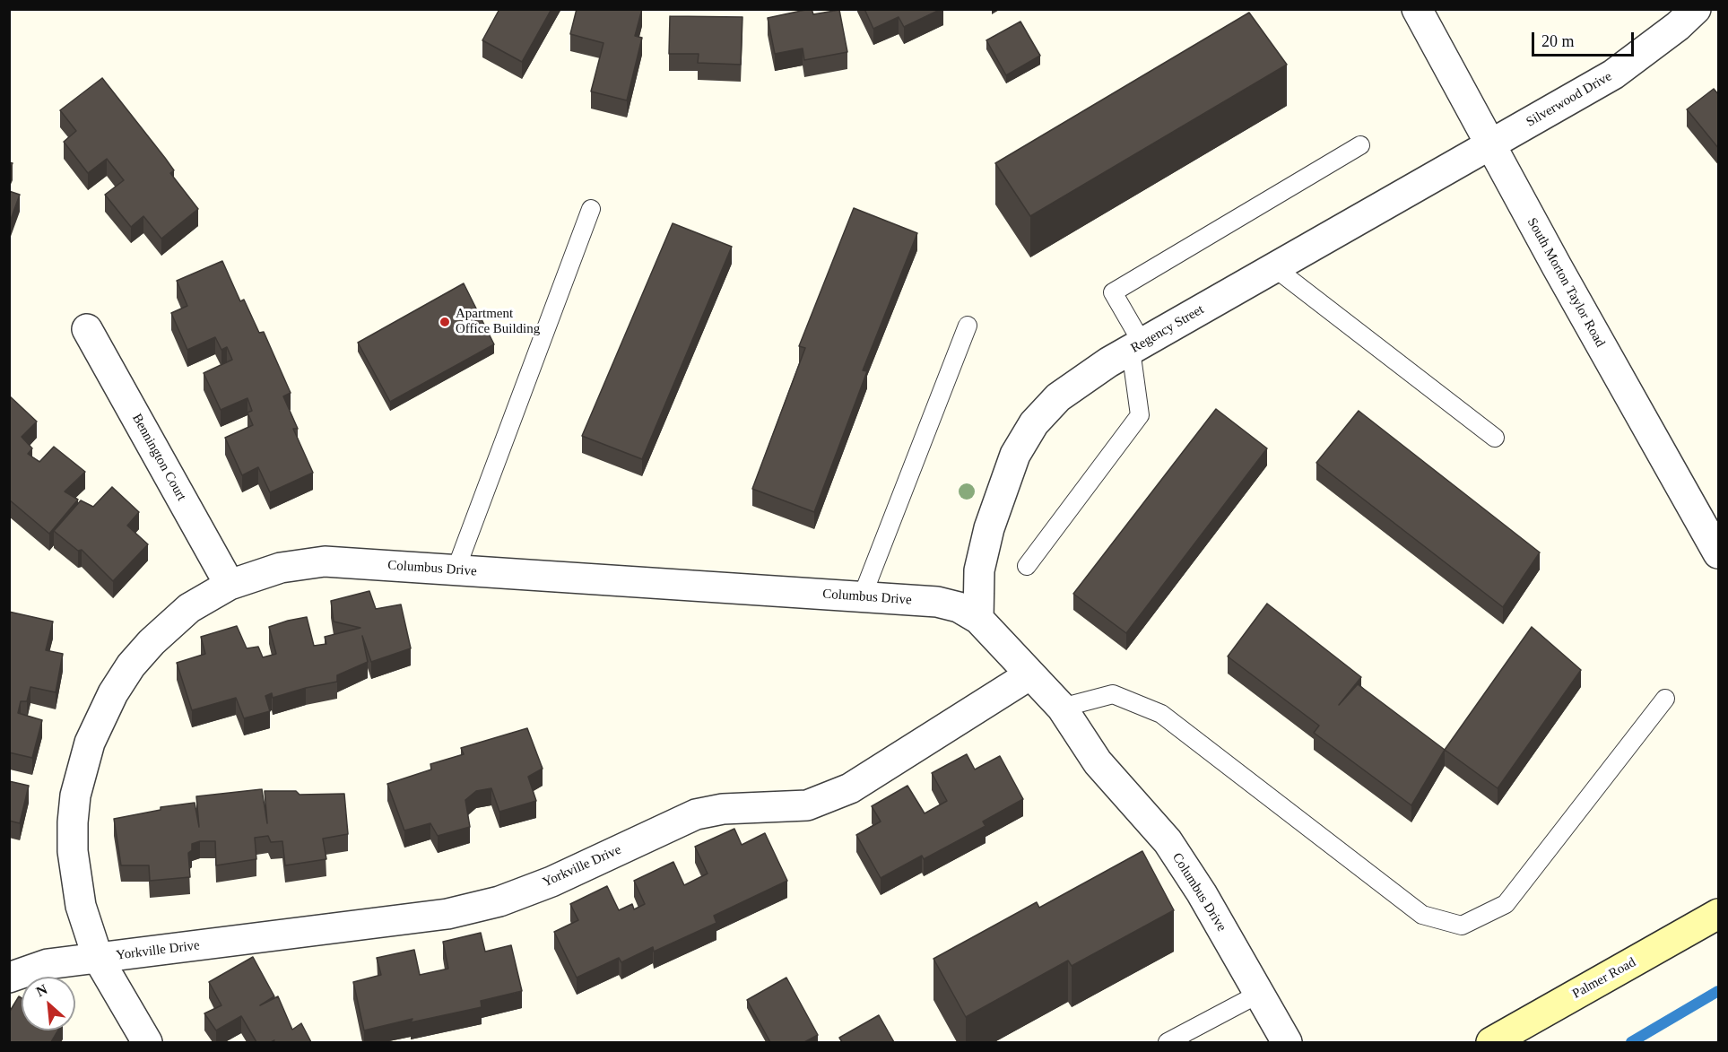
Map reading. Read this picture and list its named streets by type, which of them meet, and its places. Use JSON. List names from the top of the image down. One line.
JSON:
{"streets":{"street":["Silverwood Drive","South Morton Taylor Road","Regency Street","Bennington Court","Columbus Drive","Yorkville Drive","Palmer Road"]},"crossings":[["Silverwood Drive","South Morton Taylor Road"],["Silverwood Drive","Regency Street"],["South Morton Taylor Road","Regency Street"],["Regency Street","Columbus Drive"],["Bennington Court","Columbus Drive"],["Columbus Drive","Yorkville Drive"]],"places":["Apartment Office Building"],"scale_bar":"20 m","north":"top left"}
